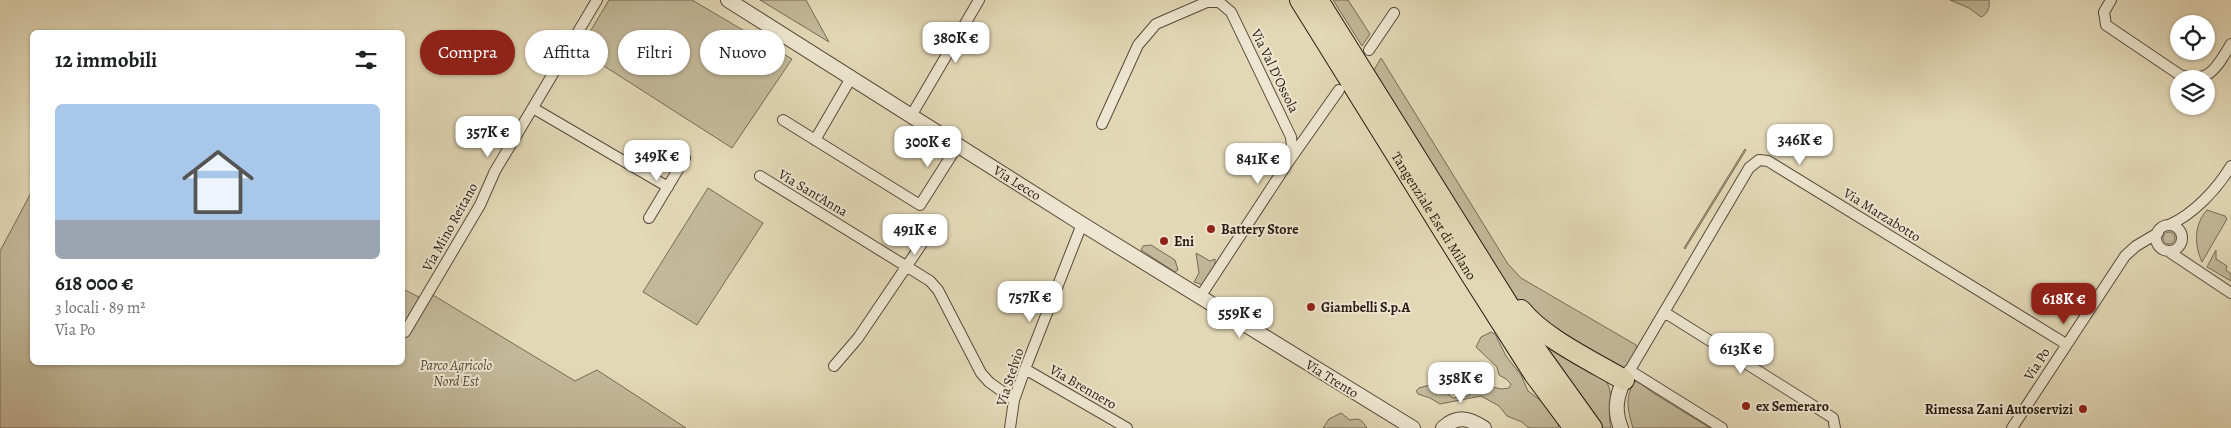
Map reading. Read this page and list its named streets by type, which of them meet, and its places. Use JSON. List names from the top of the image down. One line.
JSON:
{"streets":{"highway":["Tangenziale Est di Milano"],"street":["Via Val D'Ossola","Via Lecco","Via Sant'Anna","Via Marzabotto","Via Mino Reitano","Via Po","Via Stelvio","Via Trento","Via Brennero"]},"crossings":[["Via Lecco","Via Stelvio"],["Via Lecco","Via Trento"],["Via Sant'Anna","Via Stelvio"],["Via Marzabotto","Via Po"],["Via Stelvio","Via Trento"],["Via Stelvio","Via Brennero"]],"parks":["Parco Agricolo Nord Est"],"places":["Battery Store","Eni","Giambelli S.p.A","ex Semeraro","Rimessa Zani Autoservizi"],"page":{"price":["380K €","357K €","346K €","300K €","349K €","841K €","491K €","757K €","618K €","559K €","613K €","358K €"],"chip":["Compra","Affitta","Filtri","Nuovo"],"heading":"12 immobili","list":[{"name":"618 000 €","note":"3 locali · 89 m² · Via Po"}]}}
